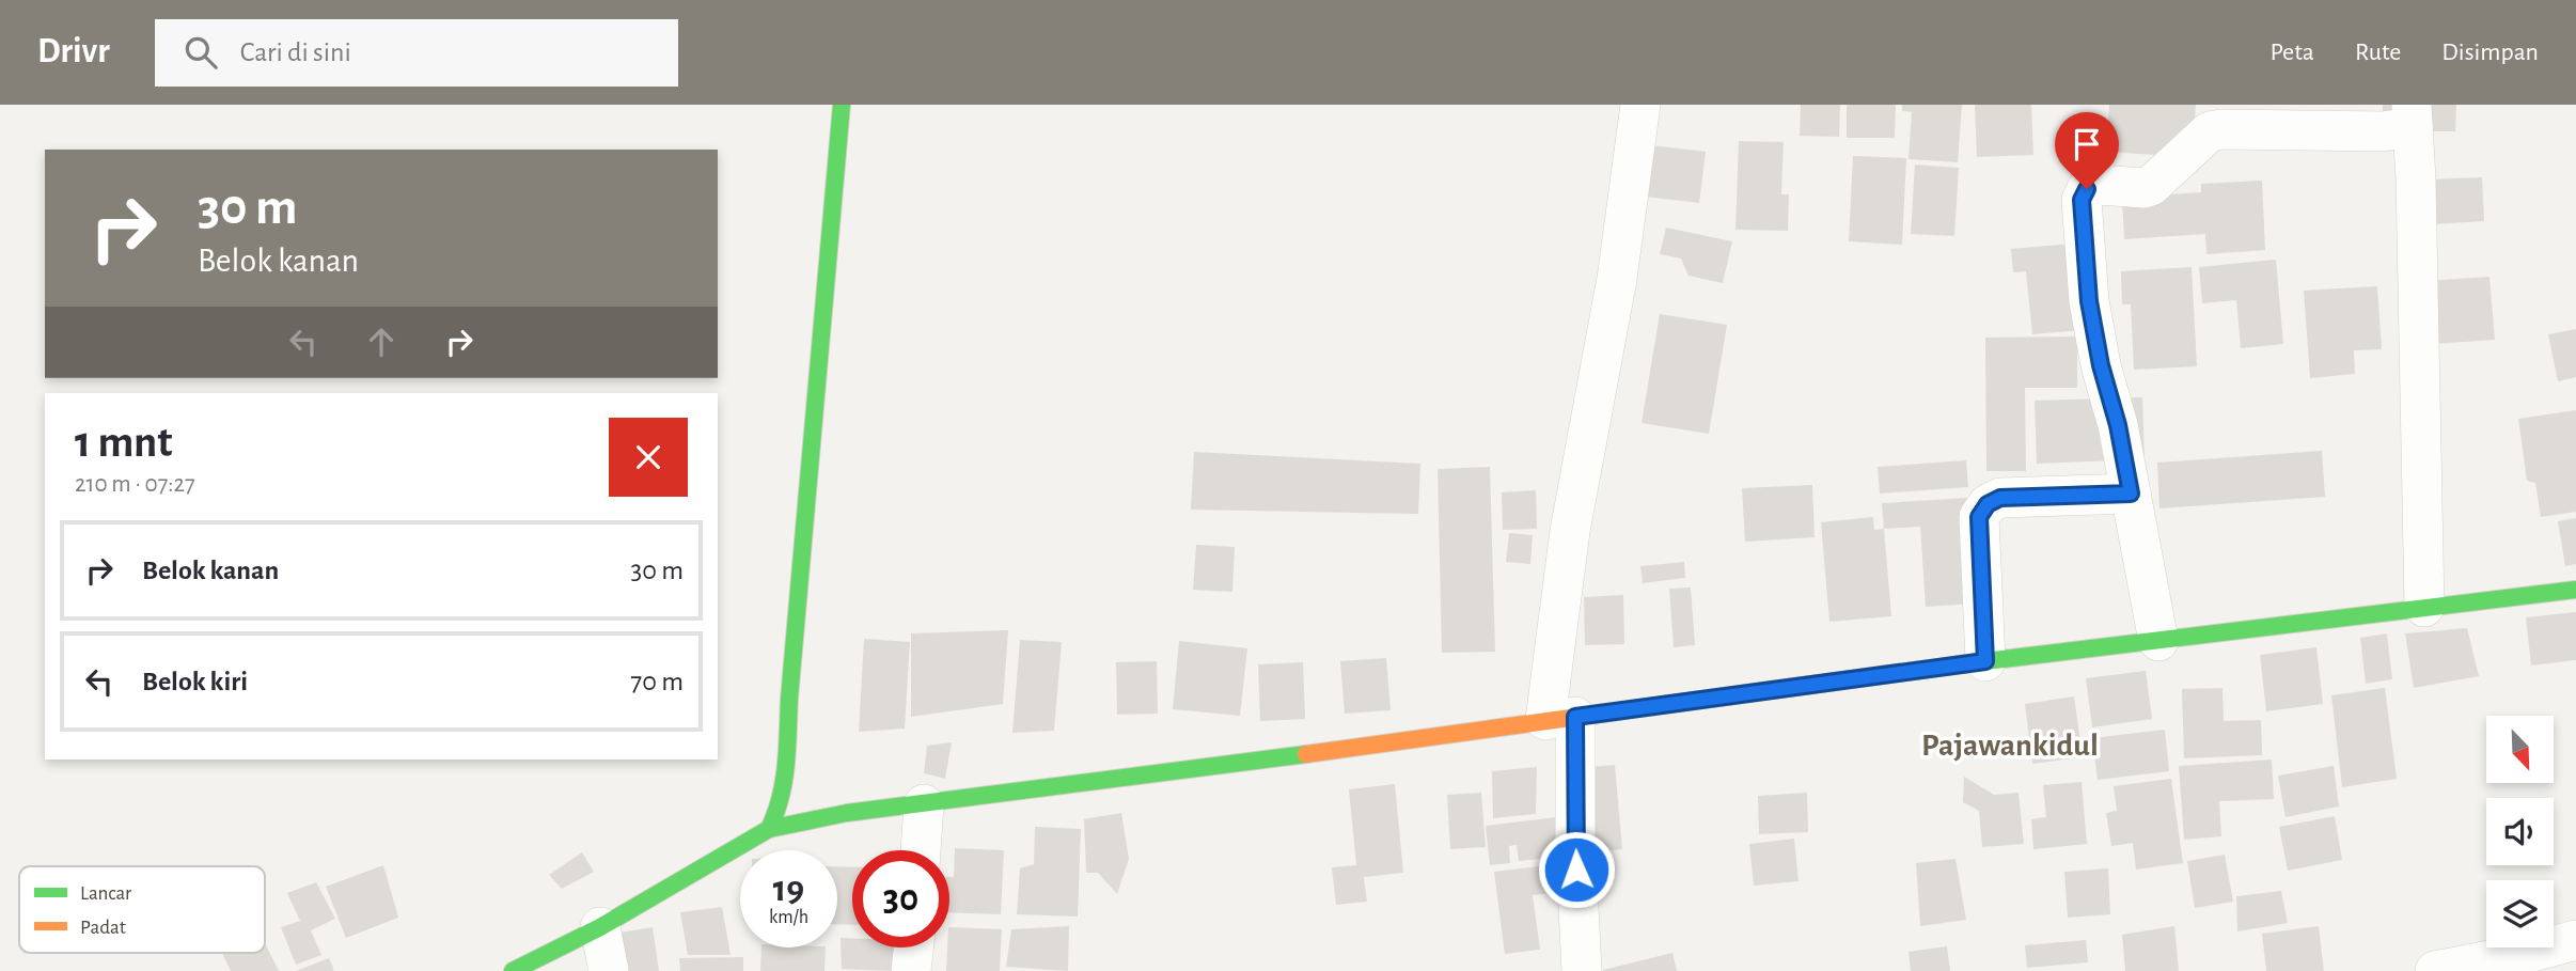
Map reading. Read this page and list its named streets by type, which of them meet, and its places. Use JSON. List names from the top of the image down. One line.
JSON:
{"districts":["Pajawankidul"],"legend":["Lancar","Padat"],"north":"bottom right","page":{"header":"Drivr","search":"Cari di sini","nav":["Peta","Rute","Disimpan"],"turn":["30 m","Belok kanan"],"heading":["1 mnt","210 m · 07:27"],"list":[{"name":"Belok kanan","value":"30 m"},{"name":"Belok kiri","value":"70 m"}],"speed":"19 km/h","limit":"30"}}
